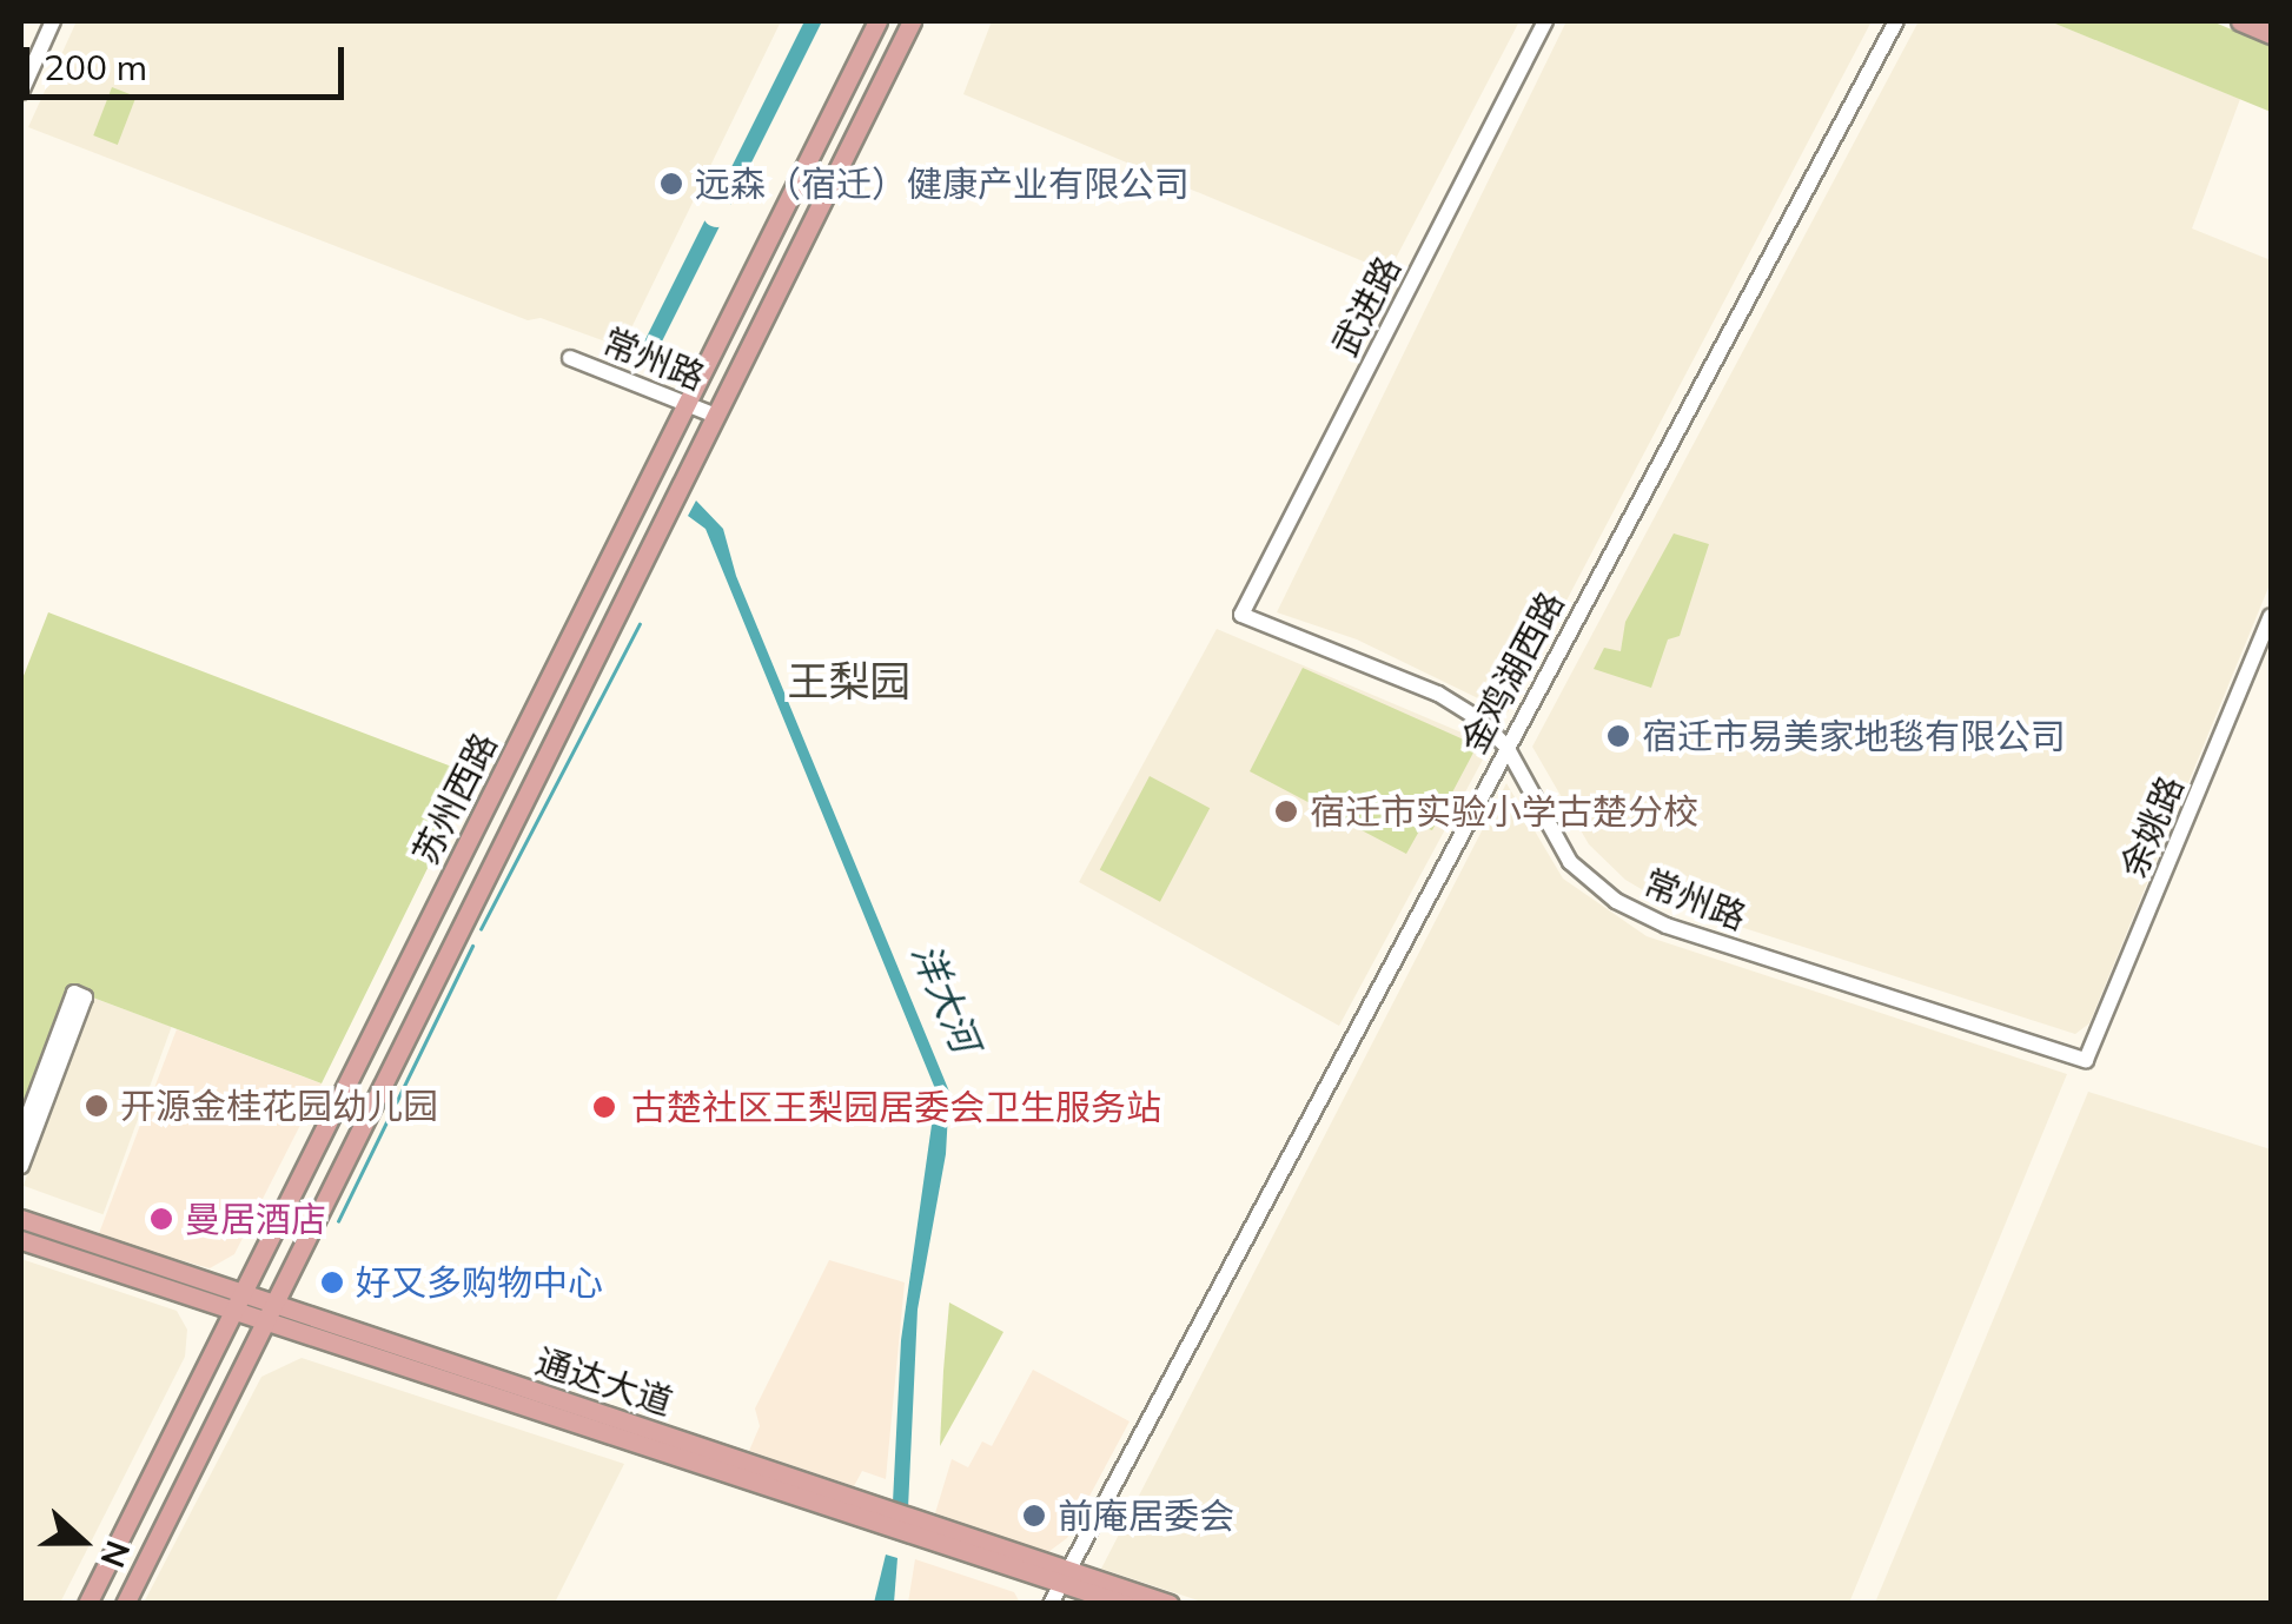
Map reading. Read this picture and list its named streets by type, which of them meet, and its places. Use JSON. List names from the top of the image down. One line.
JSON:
{"streets":{"main road":["苏州西路","通达大道"],"street":["武进路","常州路","金鸡湖西路","余姚路"]},"crossings":[["武进路","常州路"],["常州路","金鸡湖西路"],["常州路","苏州西路"],["常州路","余姚路"],["金鸡湖西路","通达大道"],["苏州西路","通达大道"]],"districts":["王梨园"],"water":["洋大河"],"places":["远森（宿迁）健康产业有限公司","宿迁市易美家地毯有限公司","宿迁市实验小学古楚分校","开源金桂花园幼儿园","古楚社区王梨园居委会卫生服务站","曼居酒店","好又多购物中心","前庵居委会"],"scale_bar":"200 m","north":"right"}
